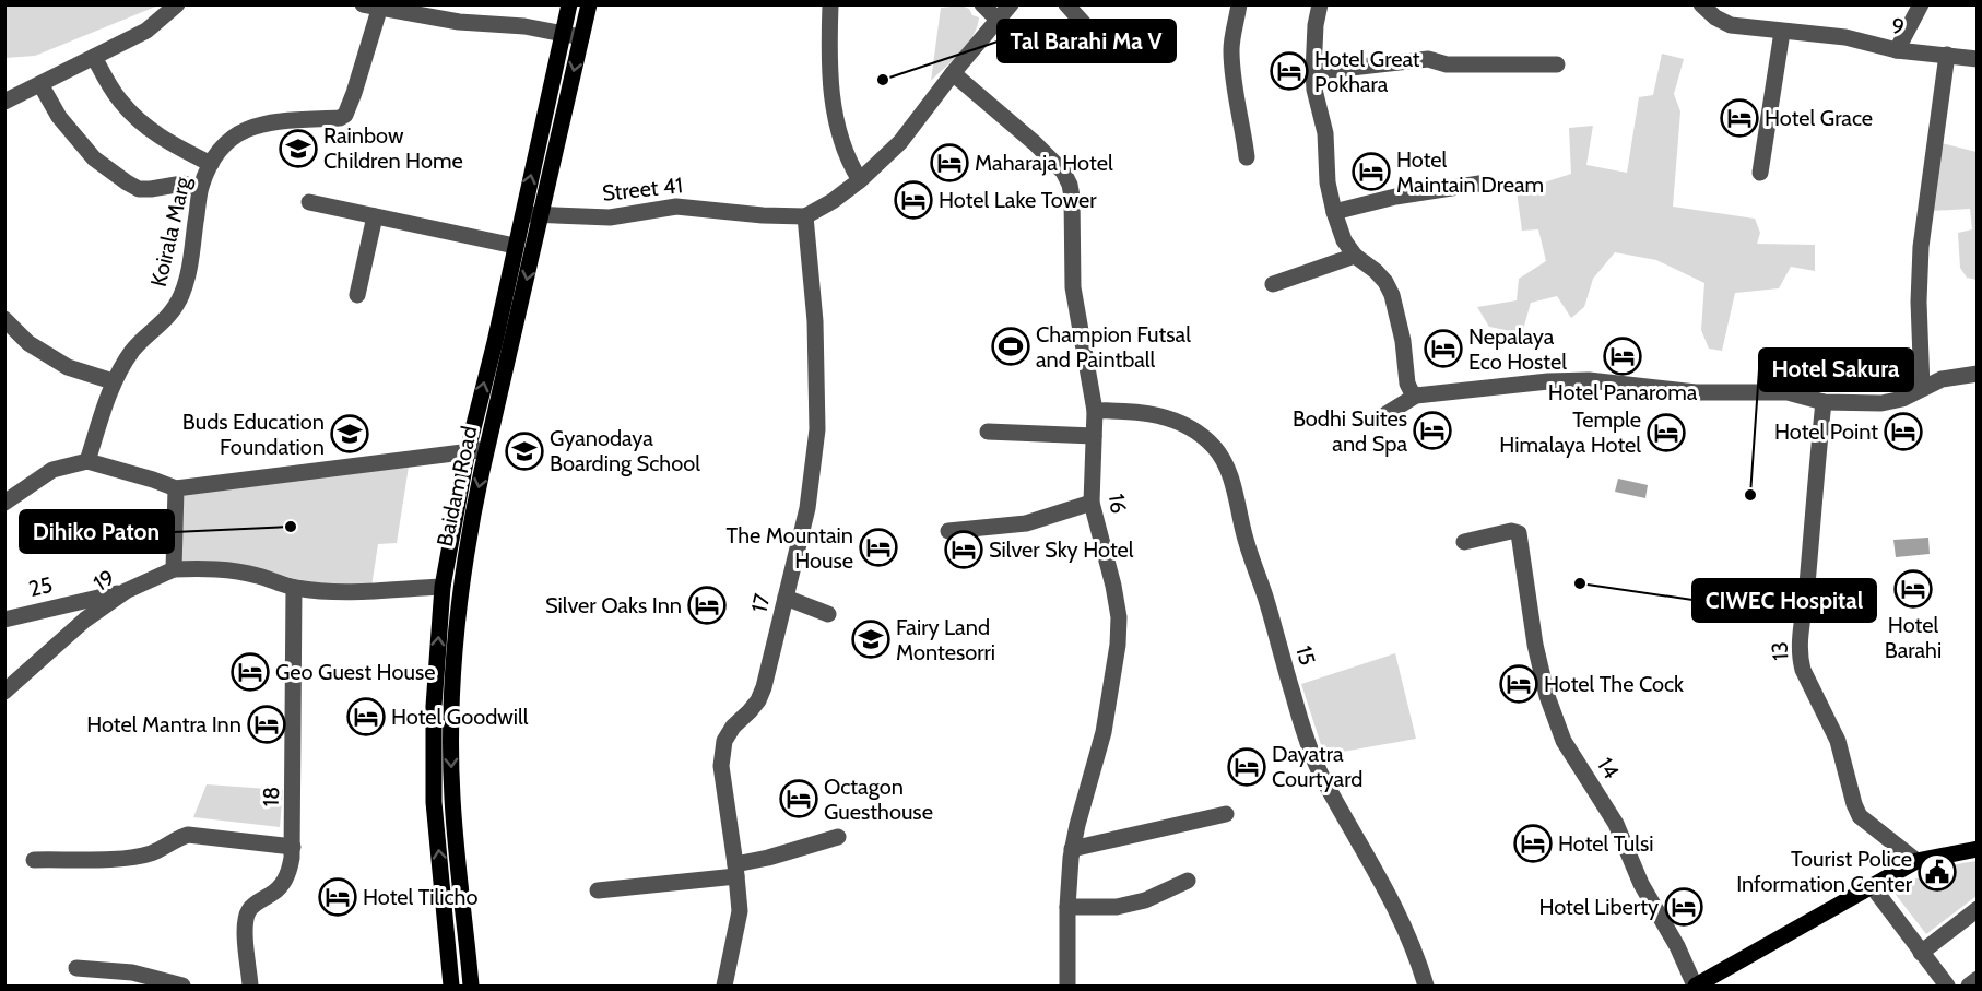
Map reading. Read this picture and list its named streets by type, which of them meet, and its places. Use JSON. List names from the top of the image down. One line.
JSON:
{"streets":{"main road":["Baidam Road"],"street":["9","Street 41","Koirala Marg","16","19","25","17","13","15","14","18"]},"crossings":[["Street 41","Baidam Road"],["Street 41","17"],["16","15"],["19","25"]],"places":{"hotel":["Hotel Great Pokhara","Hotel Grace","Maharaja Hotel","Hotel Maintain Dream","Hotel Lake Tower","Nepalaya Eco Hostel","Hotel Panaroma","Bodhi Suites and Spa","Hotel Point","Temple Himalaya Hotel","The Mountain House","Silver Sky Hotel","Hotel Barahi","Silver Oaks Inn","Geo Guest House","Hotel The Cock","Hotel Goodwill","Hotel Mantra Inn","Dayatra Courtyard","Octagon Guesthouse","Hotel Tulsi","Hotel Tilicho","Hotel Liberty"],"other":["Tal Barahi Ma V","Hotel Sakura","Dihiko Paton","CIWEC Hospital"],"school or university":["Rainbow Children Home","Buds Education Foundation","Gyanodaya Boarding School","Fairy Land Montesorri"],"sports":["Champion Futsal and Paintball"],"public building":["Tourist Police Information Center"]}}
